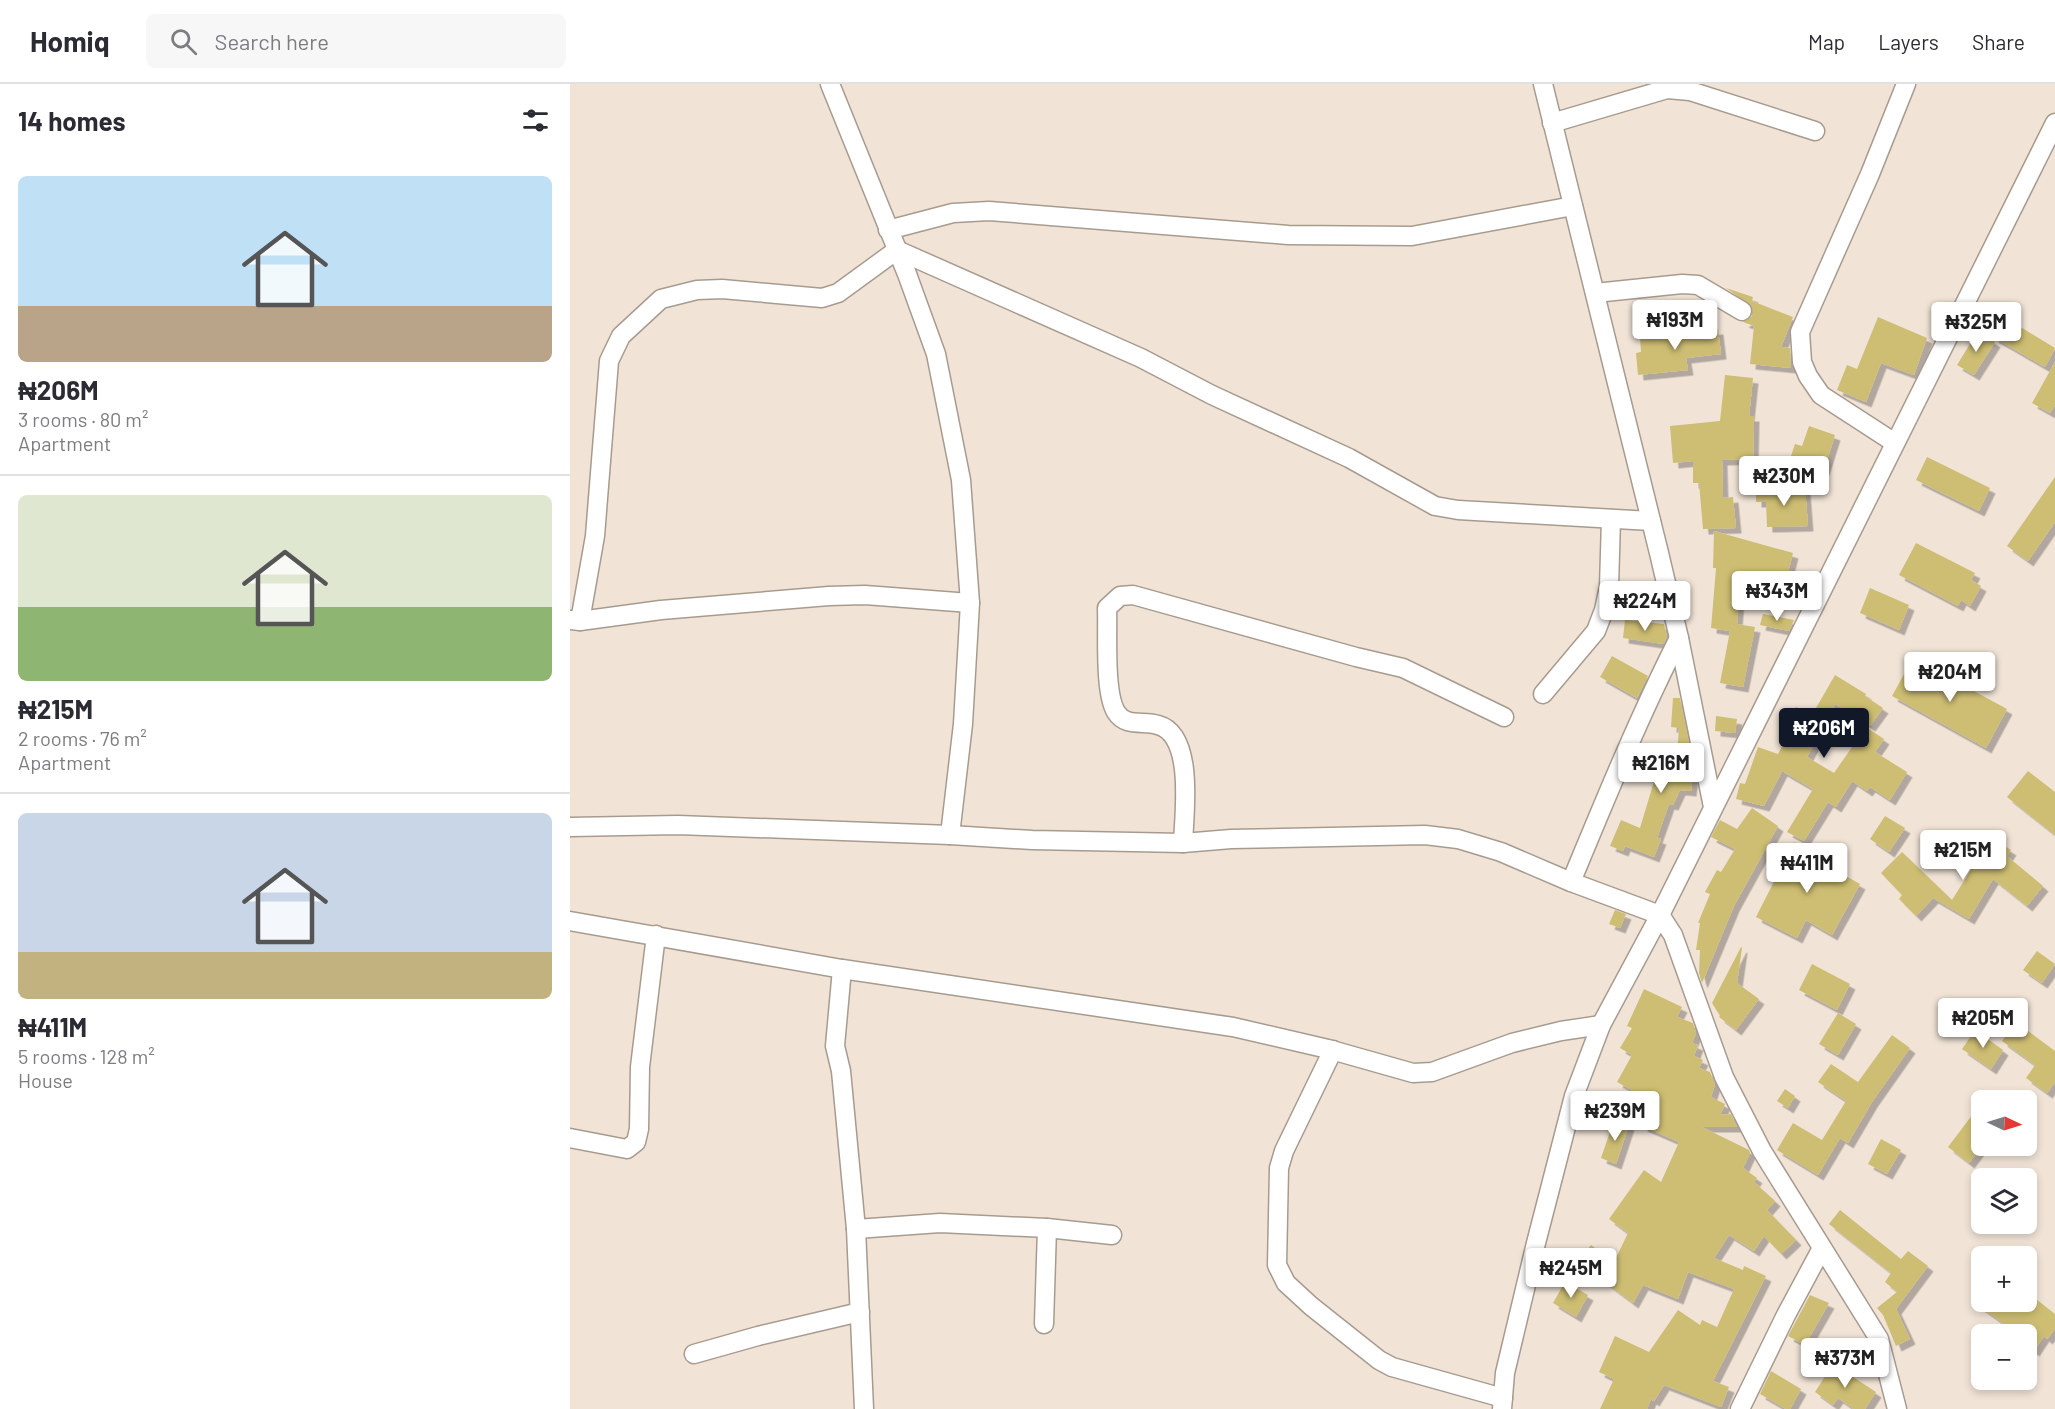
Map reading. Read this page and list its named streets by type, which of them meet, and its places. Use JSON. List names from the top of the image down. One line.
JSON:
{"north":"right","page":{"header":"Homiq","search":"Search here","nav":["Map","Layers","Share"],"heading":"14 homes","list":[{"name":"₦206M","note":"3 rooms · 80 m² · Apartment"},{"name":"₦215M","note":"2 rooms · 76 m² · Apartment"},{"name":"₦411M","note":"5 rooms · 128 m² · House"}],"price":["₦193M","₦325M","₦230M","₦343M","₦224M","₦204M","₦206M","₦216M","₦215M","₦411M","₦205M","₦239M","₦245M","₦373M"],"map_buttons":["+","−"]}}
